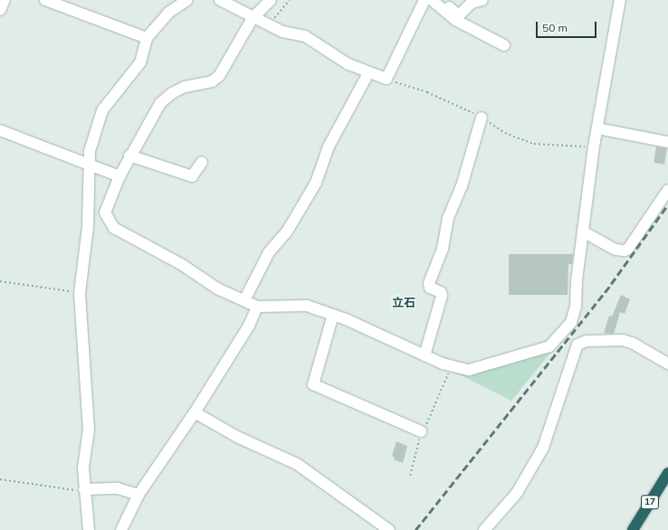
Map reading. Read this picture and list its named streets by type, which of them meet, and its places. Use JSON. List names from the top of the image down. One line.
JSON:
{"streets":{"highway":["17"]},"districts":["立石"],"scale_bar":"50 m"}
